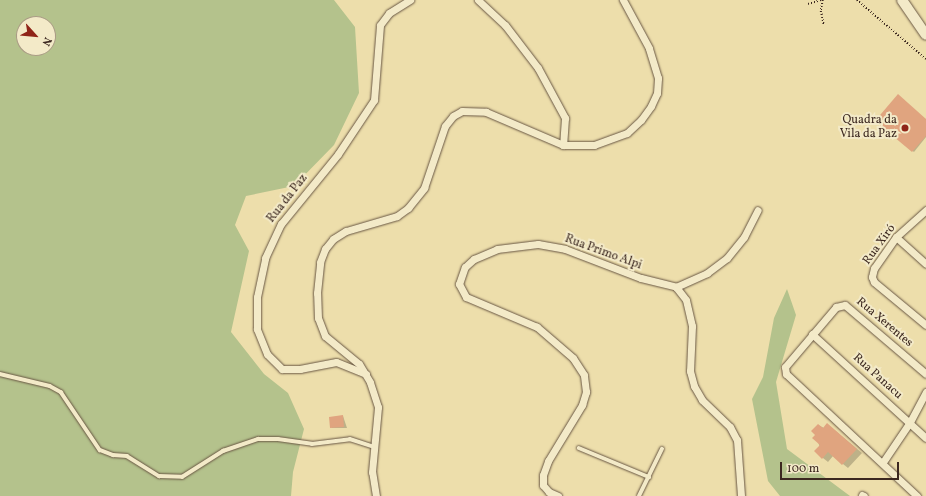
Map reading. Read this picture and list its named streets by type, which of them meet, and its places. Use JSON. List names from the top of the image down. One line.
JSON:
{"streets":{"street":["Rua da Paz","Rua Xiró","Rua Primo Alpi","Rua Xerentes","Rua Panacu"]},"crossings":[["Rua Xerentes","Rua Panacu"]],"places":["Quadra da Vila da Paz"],"scale_bar":"100 m","north":"bottom right"}
